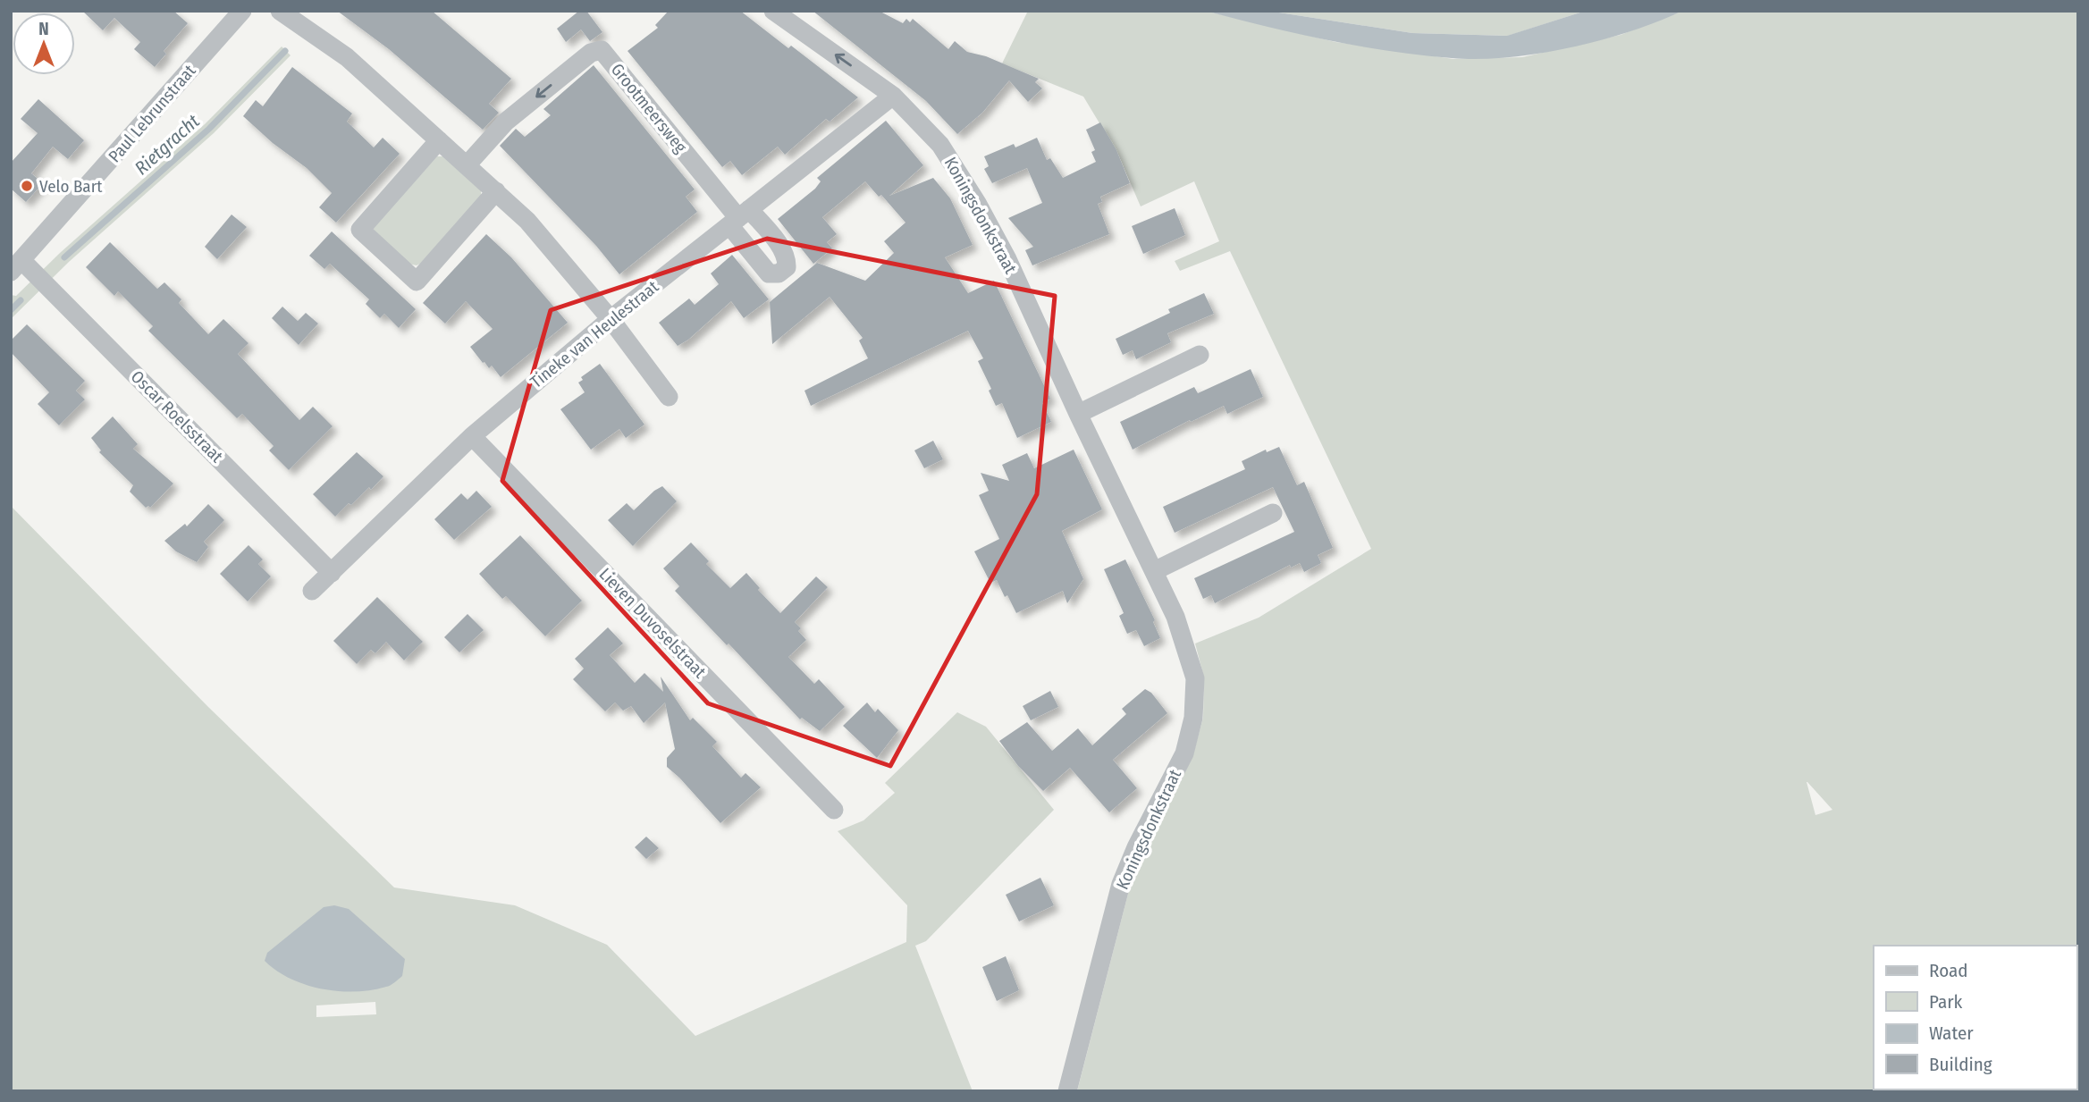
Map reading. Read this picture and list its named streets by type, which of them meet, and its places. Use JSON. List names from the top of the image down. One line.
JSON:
{"streets":{"street":["Grootmeersweg","Paul Lebrunstraat","Koningsdonkstraat","Tineke van Heulestraat","Oscar Roelsstraat","Lieven Duvoselstraat"]},"crossings":[["Grootmeersweg","Tineke van Heulestraat"],["Paul Lebrunstraat","Oscar Roelsstraat"],["Koningsdonkstraat","Tineke van Heulestraat"],["Tineke van Heulestraat","Oscar Roelsstraat"],["Tineke van Heulestraat","Lieven Duvoselstraat"]],"water":["Rietgracht"],"places":["Velo Bart"],"legend":["Road","Park","Water","Building"],"north":"top"}
